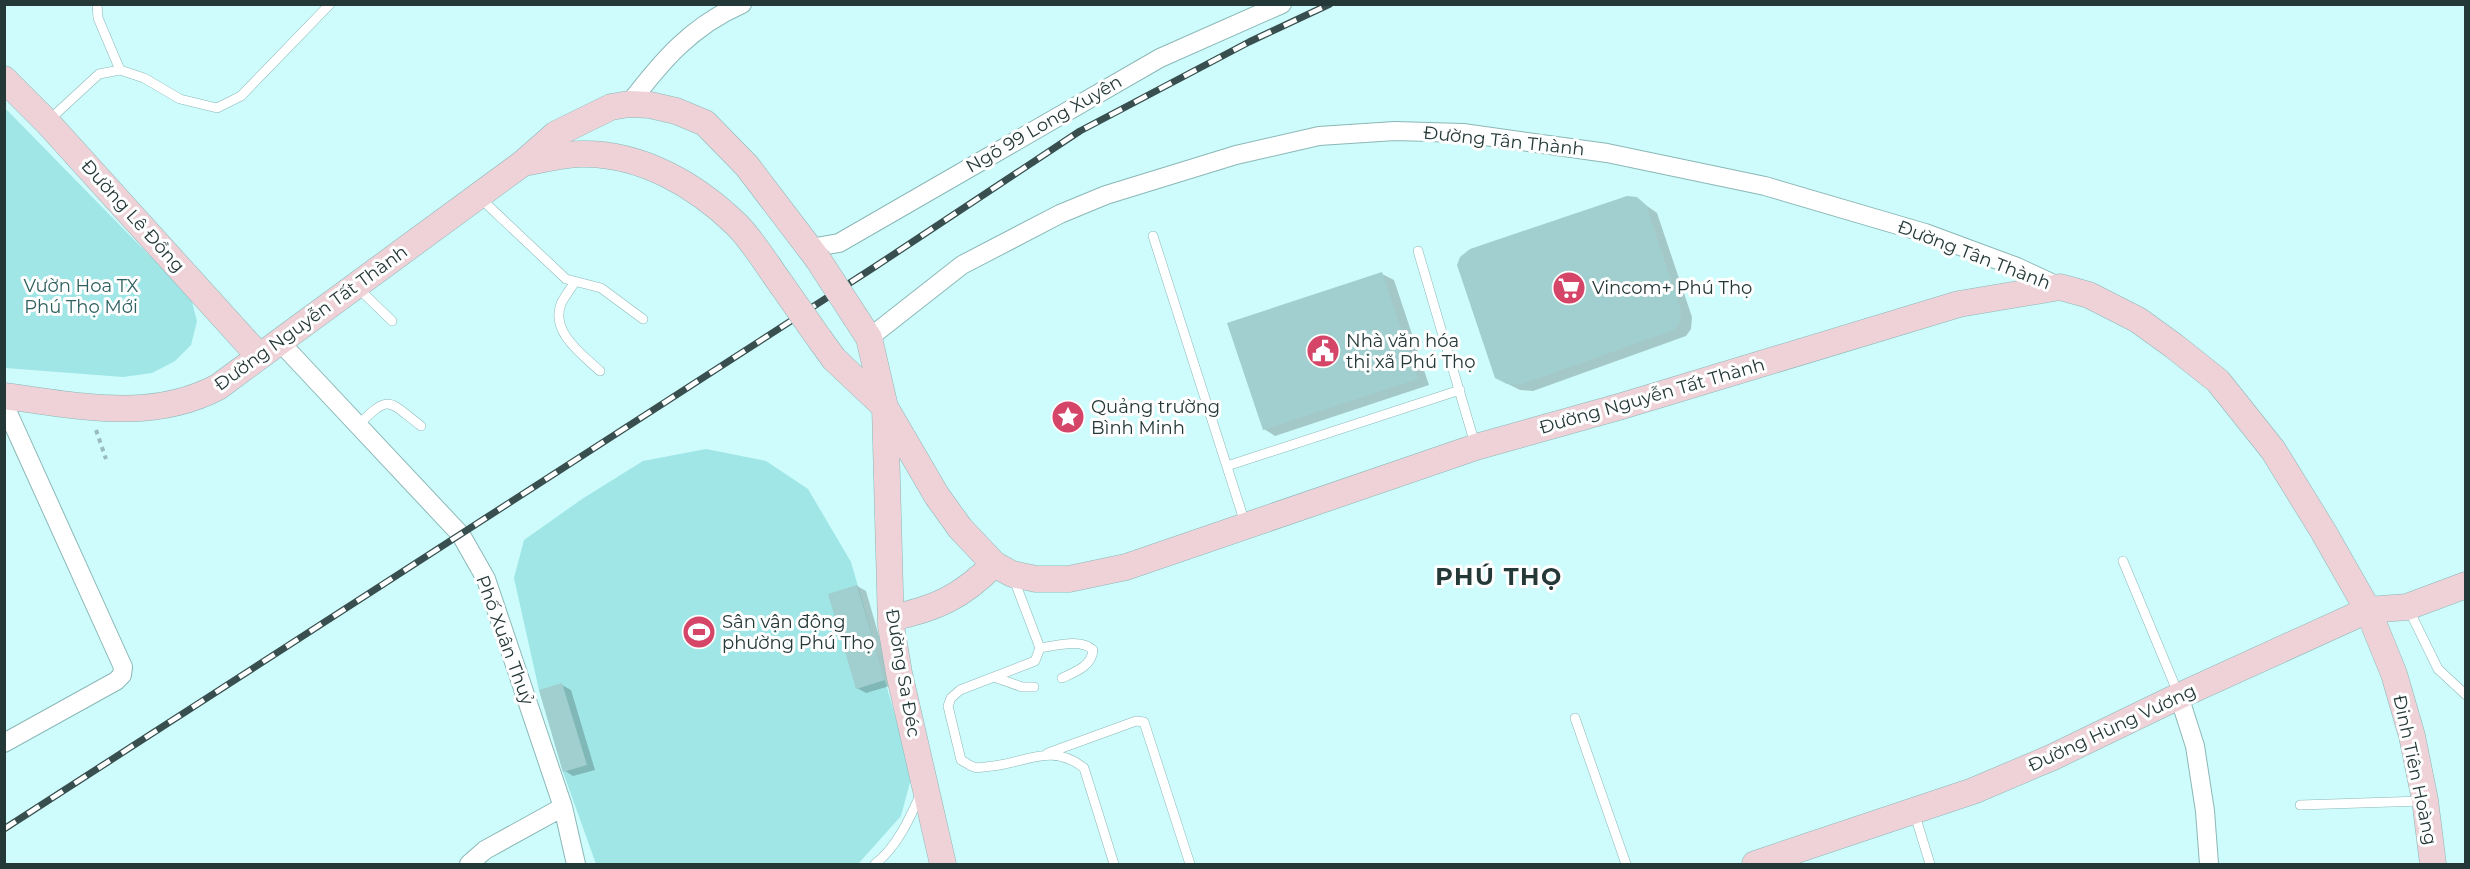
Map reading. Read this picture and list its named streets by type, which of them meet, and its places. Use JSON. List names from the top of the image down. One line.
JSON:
{"streets":{"main road":["Đường Lê Đồng","Đường Nguyễn Tất Thành","Đường Sa Đéc","Đường Hùng Vương","Đinh Tiên Hoàng"],"street":["Ngõ 99 Long Xuyên","Đường Tân Thành","Phố Xuân Thuỷ"]},"crossings":[["Ngõ 99 Long Xuyên","Đường Nguyễn Tất Thành"],["Đường Tân Thành","Đường Nguyễn Tất Thành"],["Đường Lê Đồng","Đường Nguyễn Tất Thành"],["Đường Nguyễn Tất Thành","Phố Xuân Thuỷ"],["Đường Nguyễn Tất Thành","Đường Sa Đéc"],["Đường Nguyễn Tất Thành","Đường Hùng Vương"],["Đường Nguyễn Tất Thành","Đinh Tiên Hoàng"],["Đường Hùng Vương","Đinh Tiên Hoàng"]],"districts":["PHÚ THỌ"],"parks":["Vườn Hoa TX Phú Thọ Mới"],"places":{"supermarket":["Vincom+ Phú Thọ"],"public building":["Nhà văn hóa thị xã Phú Thọ"],"place":["Quảng trường Bình Minh"],"sports":["Sân vận động phường Phú Thọ"]}}
